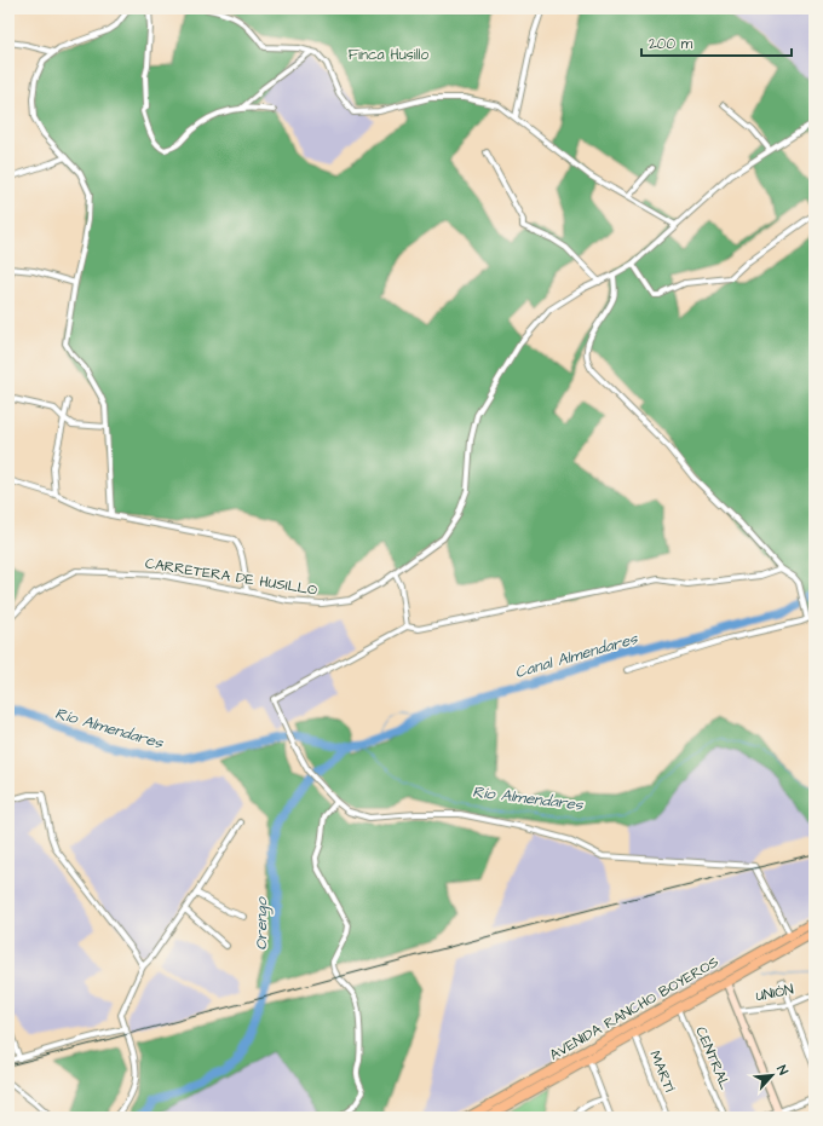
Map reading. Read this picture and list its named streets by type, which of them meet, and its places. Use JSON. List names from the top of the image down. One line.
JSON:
{"streets":{"highway":["AVENIDA RANCHO BOYEROS"],"street":["CARRETERA DE HUSILLO","UNIÓN","CENTRAL","MARTÍ"]},"crossings":[["AVENIDA RANCHO BOYEROS","CENTRAL"],["AVENIDA RANCHO BOYEROS","MARTÍ"]],"water":["Canal Almendares","Río Almendares","Orengo"],"parks":["Finca Husillo"],"scale_bar":"200 m","north":"top right"}
